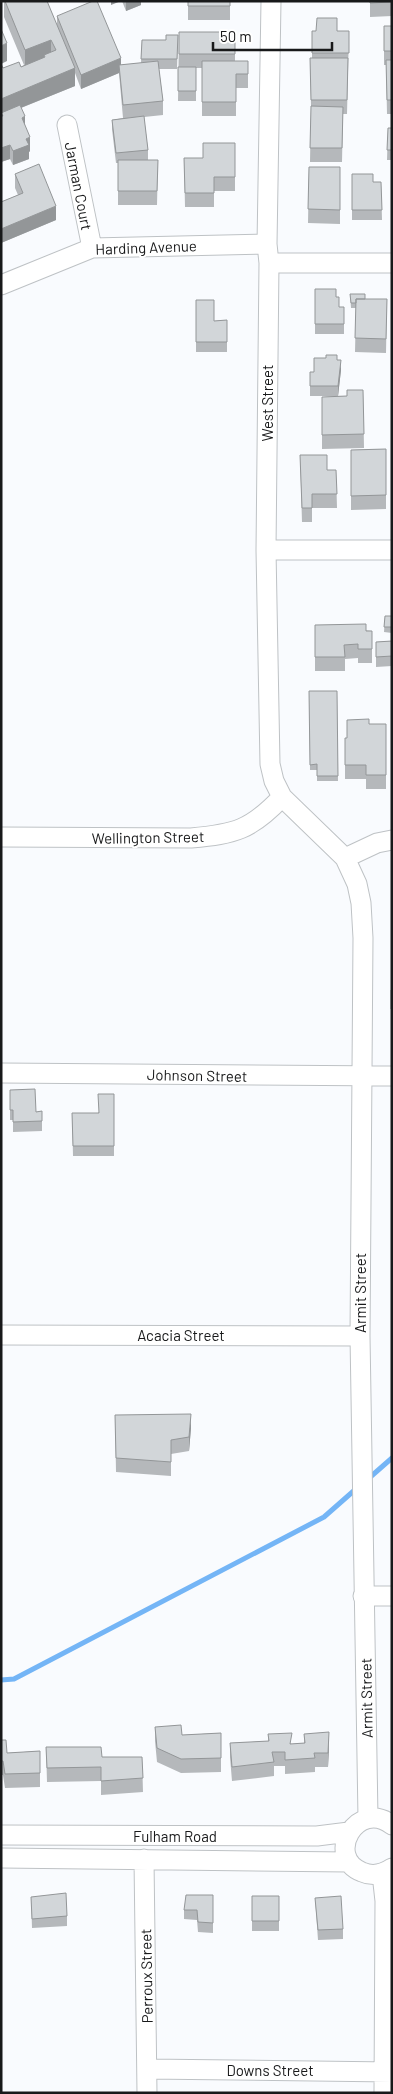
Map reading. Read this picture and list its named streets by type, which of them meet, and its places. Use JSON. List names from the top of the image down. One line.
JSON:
{"streets":{"street":["Jarman Court","Harding Avenue","West Street","Wellington Street","Johnson Street","Armit Street","Acacia Street","Fulham Road","Perroux Street","Downs Street"]},"crossings":[["Jarman Court","Harding Avenue"],["Harding Avenue","West Street"],["West Street","Wellington Street"],["West Street","Armit Street"],["Wellington Street","Armit Street"],["Johnson Street","Armit Street"],["Armit Street","Acacia Street"],["Fulham Road","Perroux Street"],["Perroux Street","Downs Street"]],"scale_bar":"50 m"}
